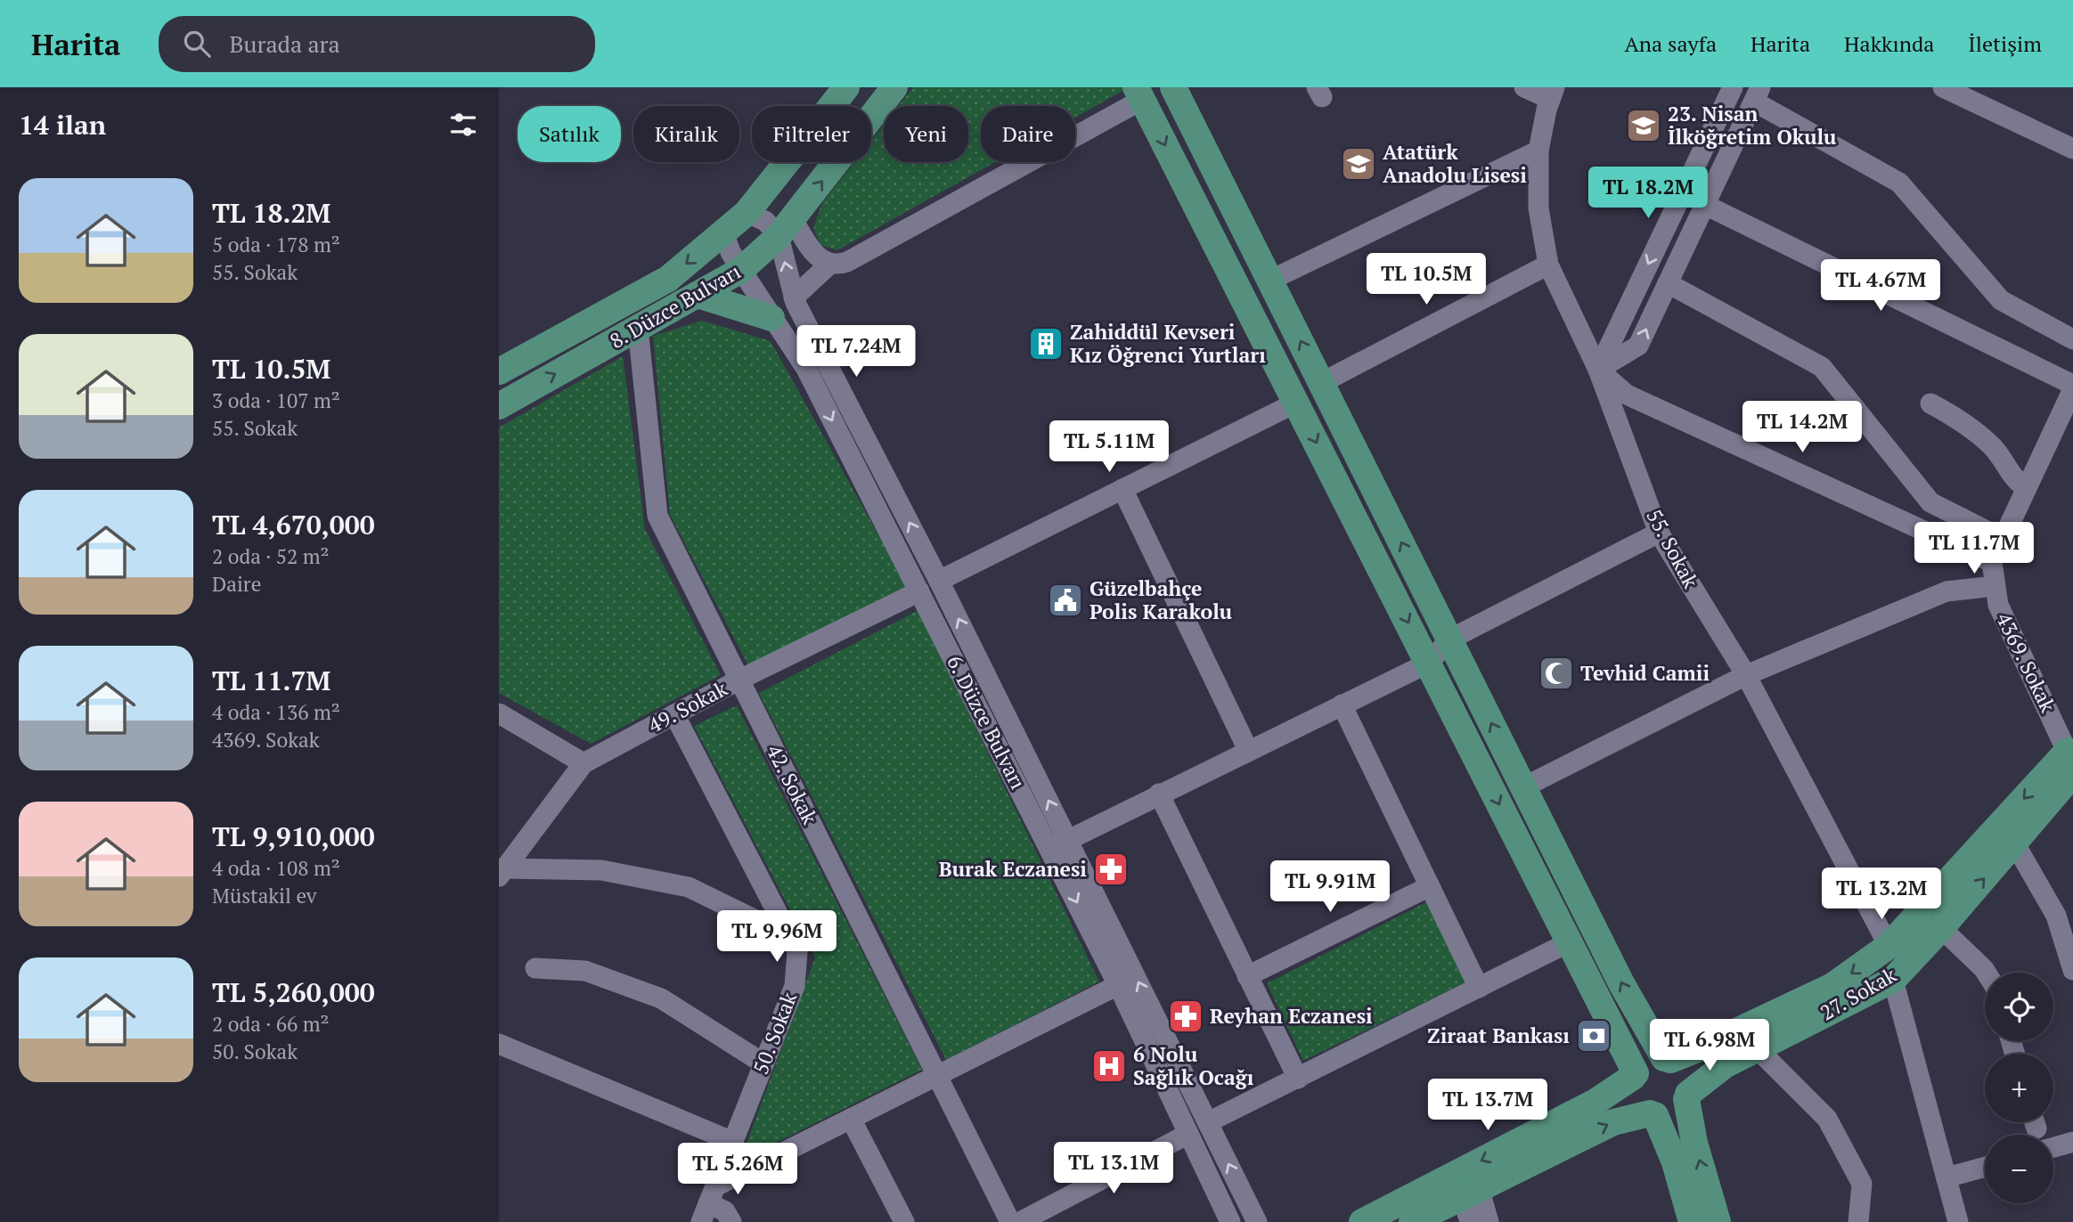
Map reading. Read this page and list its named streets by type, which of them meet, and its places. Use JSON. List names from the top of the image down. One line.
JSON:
{"streets":{"main road":["8. Düzce Bulvarı","27. Sokak"],"street":["55. Sokak","4369. Sokak","49. Sokak","6. Düzce Bulvarı","42. Sokak","50. Sokak"]},"crossings":[["8. Düzce Bulvarı","6. Düzce Bulvarı"],["8. Düzce Bulvarı","42. Sokak"],["4369. Sokak","27. Sokak"],["49. Sokak","6. Düzce Bulvarı"],["49. Sokak","42. Sokak"],["49. Sokak","50. Sokak"]],"places":{"school or university":["23. Nisan İlköğretim Okulu","Atatürk Anadolu Lisesi"],"building":["Zahiddül Kevseri Kız Öğrenci Yurtları"],"public building":["Güzelbahçe Polis Karakolu"],"mosque":["Tevhid Camii"],"pharmacy":["Burak Eczanesi","Reyhan Eczanesi"],"bank":["Ziraat Bankası"],"hospital":["6 Nolu Sağlık Ocağı"]},"page":{"header":"Harita","search":"Burada ara","nav":["Ana sayfa","Harita","Hakkında","İletişim"],"heading":"14 ilan","chip":["Satılık","Kiralık","Filtreler","Yeni","Daire"],"list":[{"name":"TL 18.2M","note":"5 oda · 178 m² · 55. Sokak"},{"name":"TL 10.5M","note":"3 oda · 107 m² · 55. Sokak"},{"name":"TL 4,670,000","note":"2 oda · 52 m² · Daire"},{"name":"TL 11.7M","note":"4 oda · 136 m² · 4369. Sokak"},{"name":"TL 9,910,000","note":"4 oda · 108 m² · Müstakil ev"},{"name":"TL 5,260,000","note":"2 oda · 66 m² · 50. Sokak"}],"price":["TL 18.2M","TL 10.5M","TL 4.67M","TL 7.24M","TL 14.2M","TL 5.11M","TL 11.7M","TL 9.91M","TL 13.2M","TL 9.96M","TL 6.98M","TL 13.7M","TL 13.1M","TL 5.26M"],"map_buttons":["+","−"]}}
